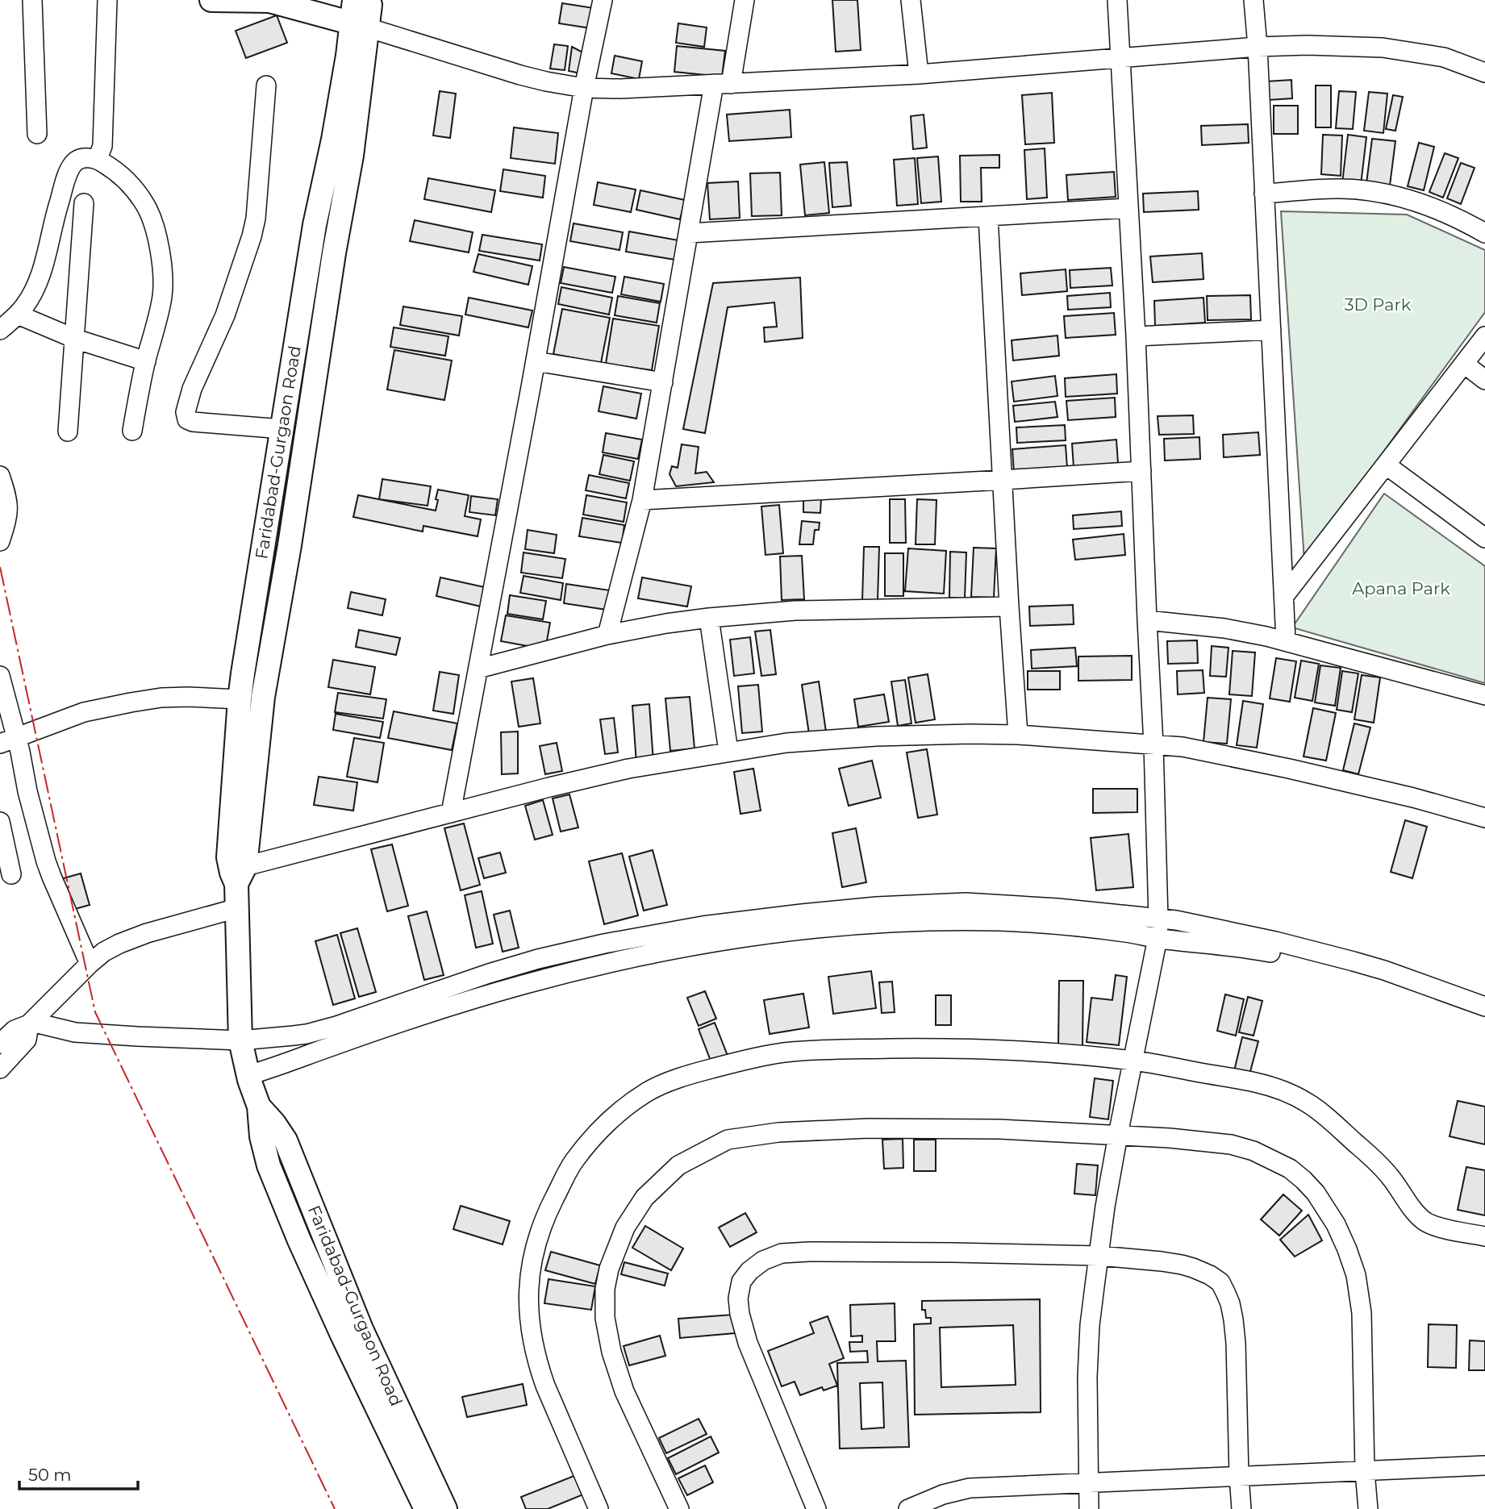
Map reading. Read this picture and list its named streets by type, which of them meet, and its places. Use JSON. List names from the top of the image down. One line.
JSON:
{"streets":{"main road":["Faridabad-Gurgaon Road"]},"parks":["3D Park","Apana Park"],"scale_bar":"50 m"}
